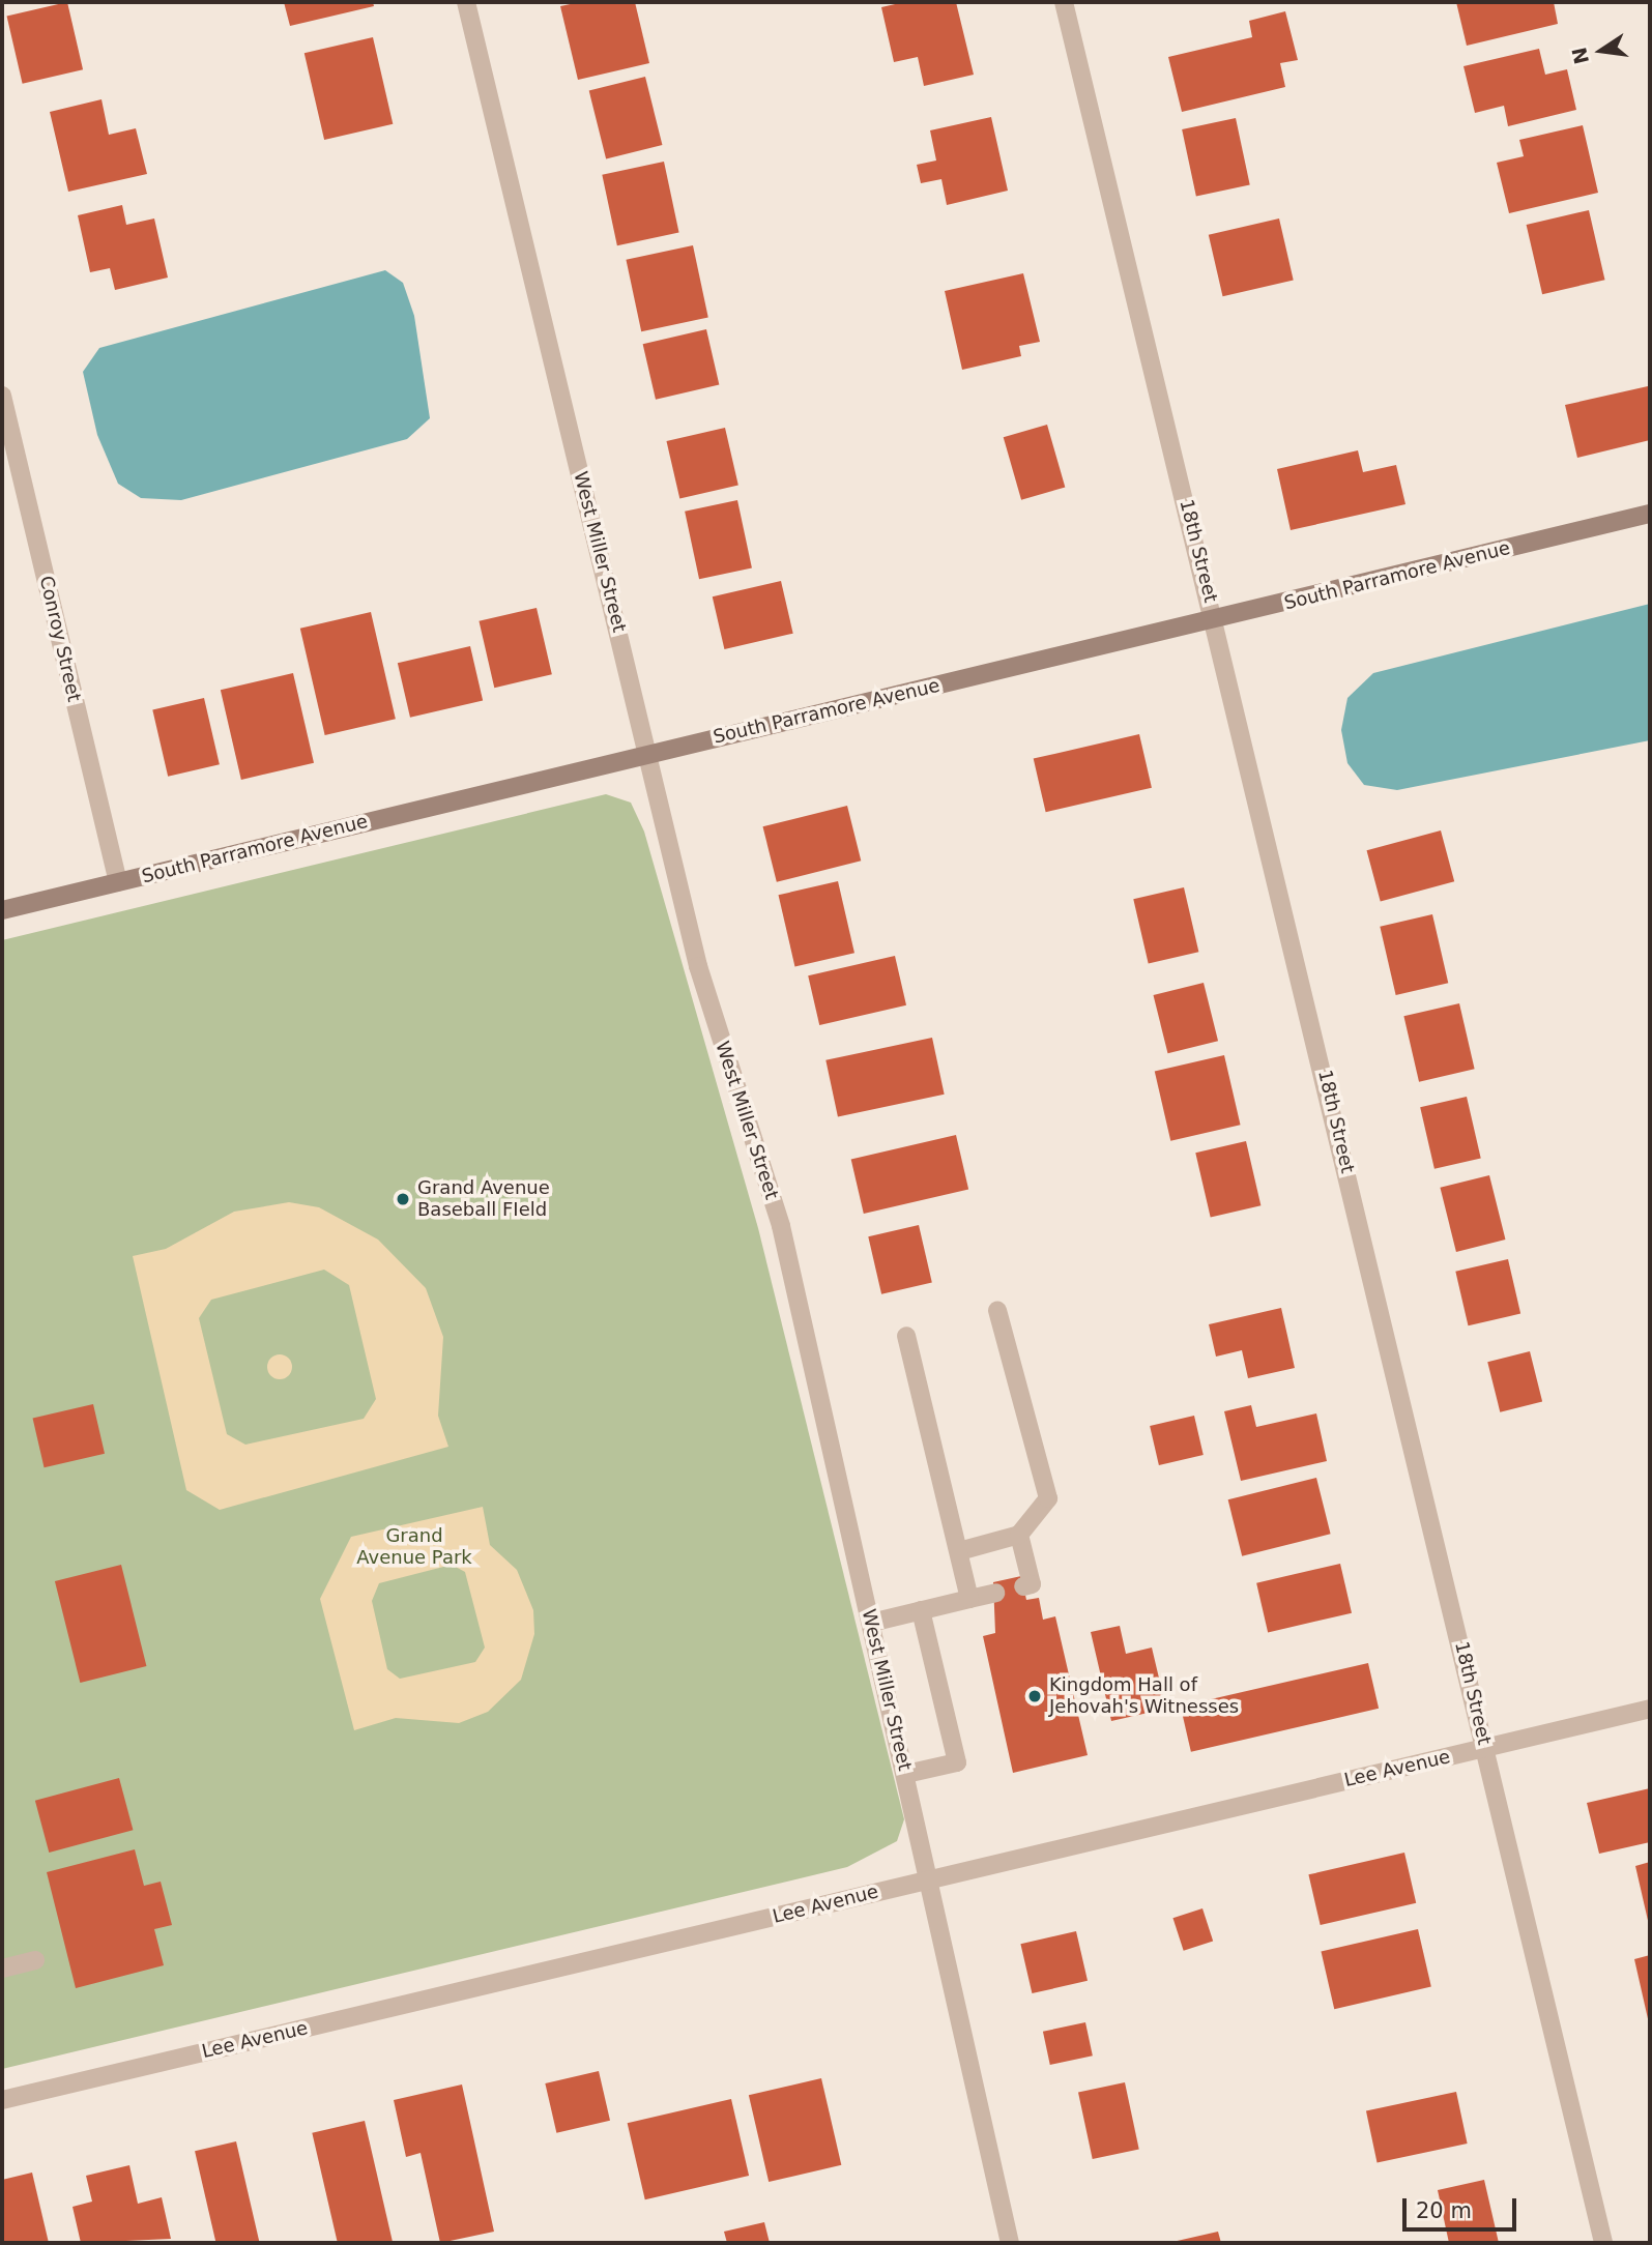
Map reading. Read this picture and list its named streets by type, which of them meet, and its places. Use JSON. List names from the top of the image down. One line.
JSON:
{"streets":{"street":["18th Street","West Miller Street","South Parramore Avenue","Conroy Street","Lee Avenue"]},"crossings":[["18th Street","South Parramore Avenue"],["18th Street","Lee Avenue"],["West Miller Street","South Parramore Avenue"],["West Miller Street","Lee Avenue"],["South Parramore Avenue","Conroy Street"]],"parks":["Grand Avenue Park"],"places":["Grand Avenue Baseball FIeld","Kingdom Hall of Jehovah's Witnesses"],"scale_bar":"20 m","north":"left"}
